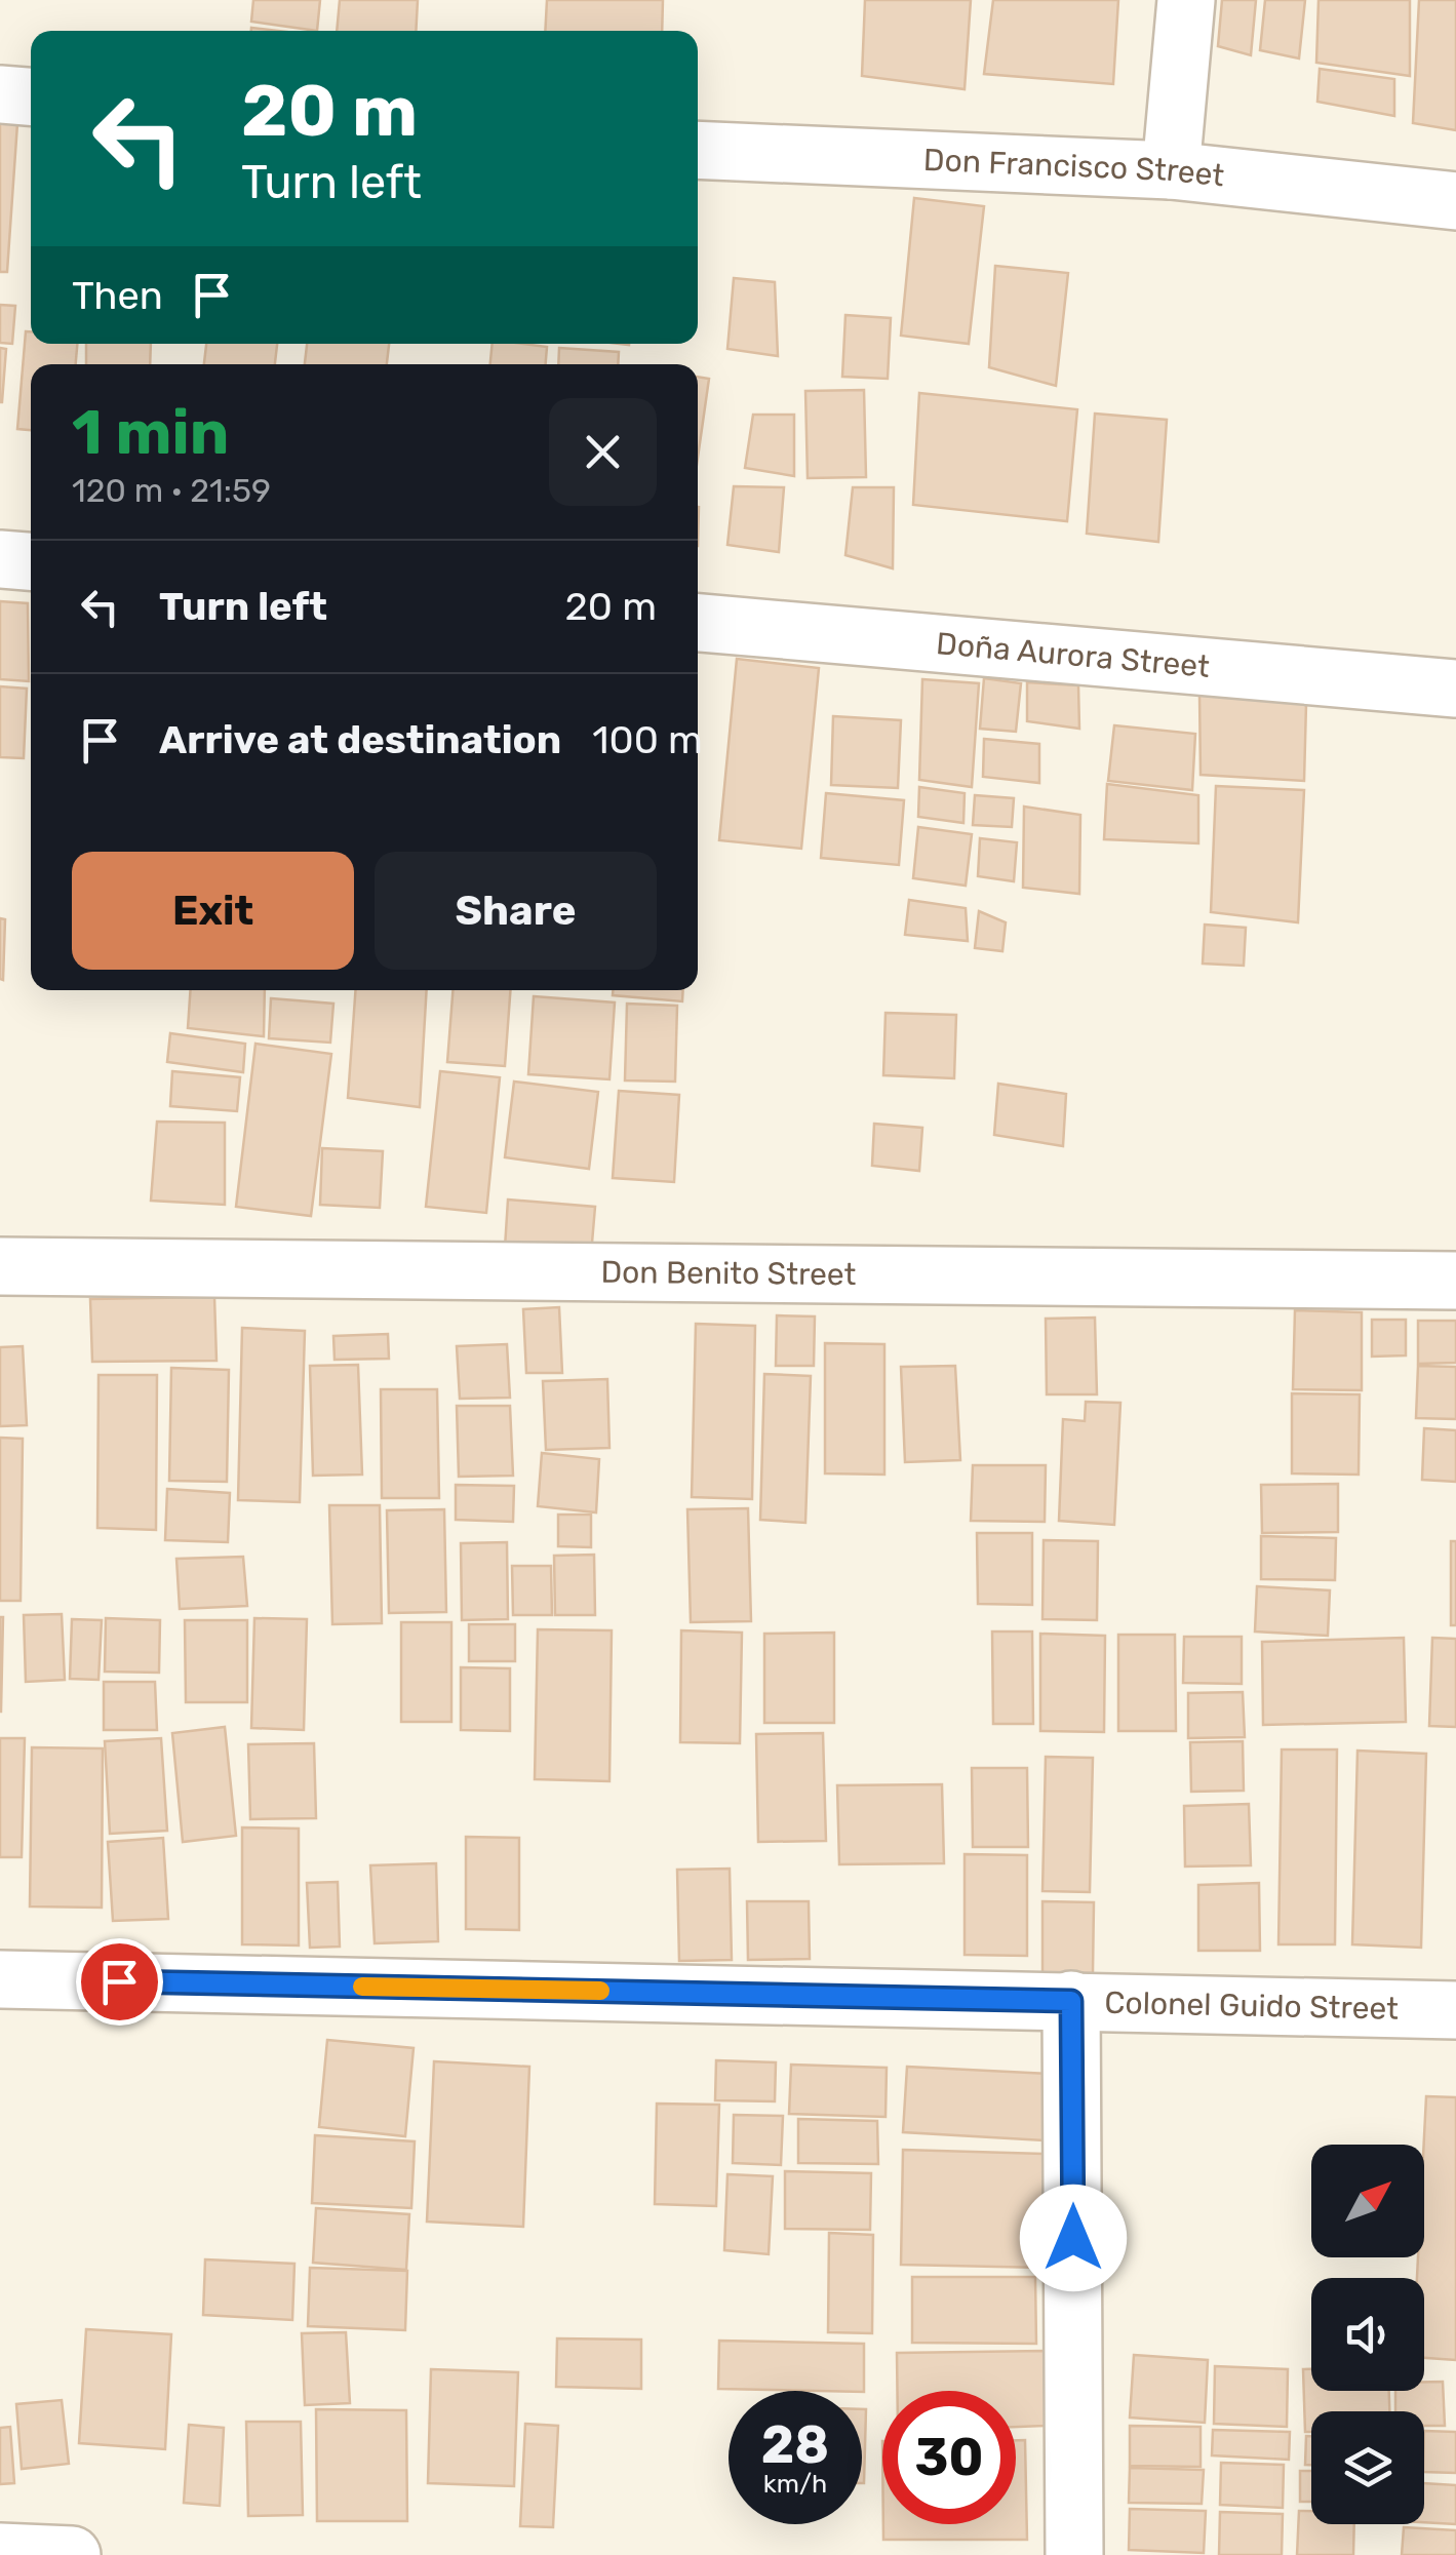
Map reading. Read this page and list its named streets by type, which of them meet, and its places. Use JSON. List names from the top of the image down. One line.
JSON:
{"streets":{"street":["Don Francisco Street","Doña Aurora Street","Don Benito Street","Colonel Guido Street"]},"north":"top right","page":{"turn":["20 m","Turn left"],"then":"Then","heading":["1 min","120 m · 21:59"],"list":[{"name":"Turn left","value":"20 m"},{"name":"Arrive at destination","value":"100 m"}],"buttons":["Exit","Share"],"speed":"28 km/h","limit":"30"}}
